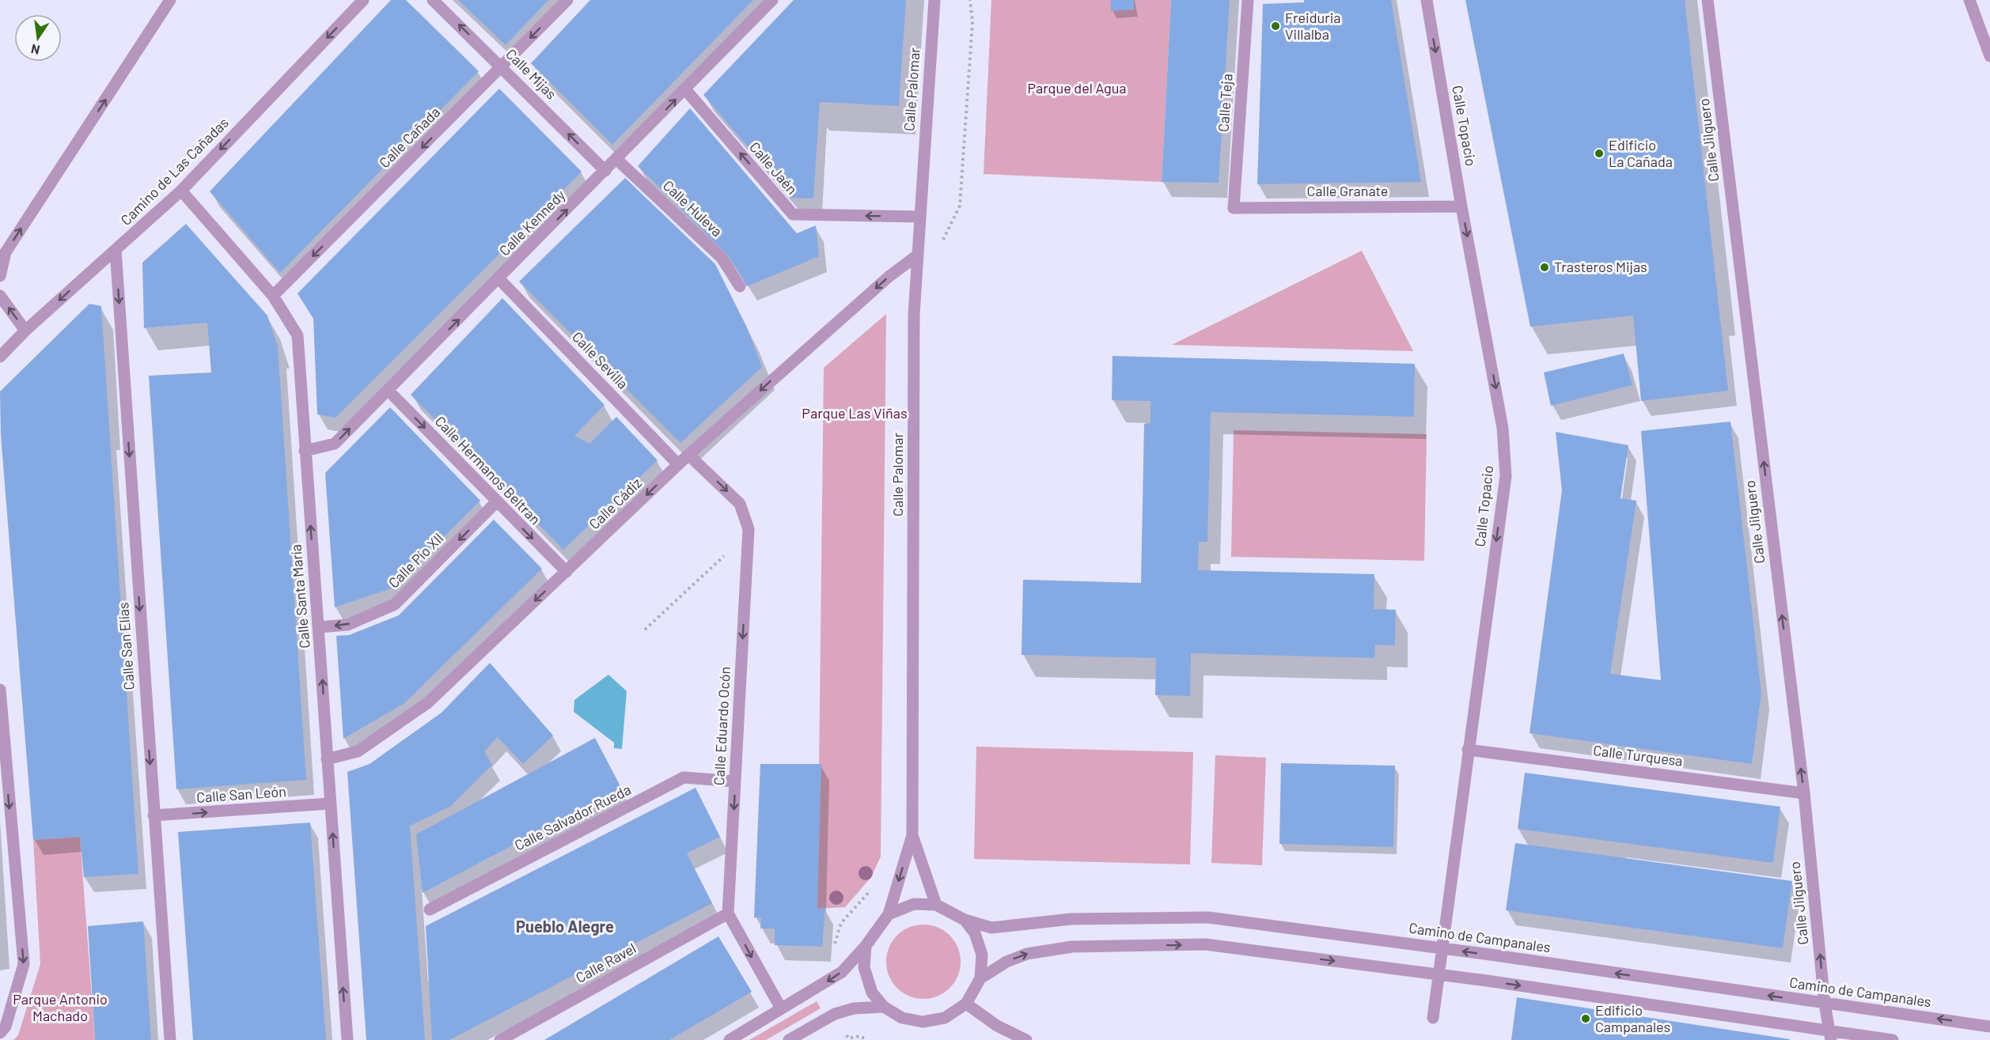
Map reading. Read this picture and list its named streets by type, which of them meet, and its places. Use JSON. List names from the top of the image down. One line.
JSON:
{"streets":{"street":["Calle Mijas","Calle Palomar","Calle Teja","Calle Topacio","Calle Cañada","Calle Jilguero","Calle Jaén","Camino de Las Cañadas","Calle Granate","Calle Huleva","Calle Kennedy","Calle Sevilla","Calle Hermanos Beltran","Calle Cádiz","Calle Pío XII","Calle Santa María","Calle San Elías","Calle Eduardo Ocón","Calle Turquesa","Calle San León","Calle Salvador Rueda","Camino de Campanales","Calle Ravel"]},"crossings":[["Calle Mijas","Calle Cañada"],["Calle Mijas","Calle Kennedy"],["Calle Palomar","Calle Jaén"],["Calle Palomar","Calle Cádiz"],["Calle Palomar","Camino de Campanales"],["Calle Teja","Calle Granate"],["Calle Topacio","Calle Granate"],["Calle Topacio","Calle Turquesa"],["Calle Topacio","Camino de Campanales"],["Calle Cañada","Calle Santa María"],["Calle Jilguero","Calle Turquesa"],["Calle Jilguero","Camino de Campanales"],["Calle Jaén","Calle Kennedy"],["Camino de Las Cañadas","Calle Santa María"],["Camino de Las Cañadas","Calle San Elías"],["Calle Huleva","Calle Kennedy"],["Calle Kennedy","Calle Sevilla"],["Calle Kennedy","Calle Hermanos Beltran"],["Calle Kennedy","Calle Santa María"],["Calle Sevilla","Calle Cádiz"],["Calle Hermanos Beltran","Calle Cádiz"],["Calle Hermanos Beltran","Calle Pío XII"],["Calle Cádiz","Calle Santa María"],["Calle Cádiz","Calle Eduardo Ocón"],["Calle Pío XII","Calle Santa María"],["Calle Santa María","Calle San León"],["Calle San Elías","Calle San León"],["Calle Eduardo Ocón","Calle Salvador Rueda"],["Calle Eduardo Ocón","Calle Ravel"]],"one_way":["Calle Mijas","Calle Topacio","Calle Cañada","Calle Jilguero","Calle Jaén","Camino de Las Cañadas","Calle Kennedy","Calle Hermanos Beltran","Calle Cádiz","Calle Pío XII","Calle Santa María","Calle San Elías","Calle Eduardo Ocón","Calle San León"],"districts":["Pueblo Alegre"],"parks":["Parque del Agua","Parque Las Viñas","Parque Antonio Machado"],"places":["Freiduria Villalba","Edificio La Cañada","Trasteros Mijas","Edificio Campanales"],"north":"bottom"}
